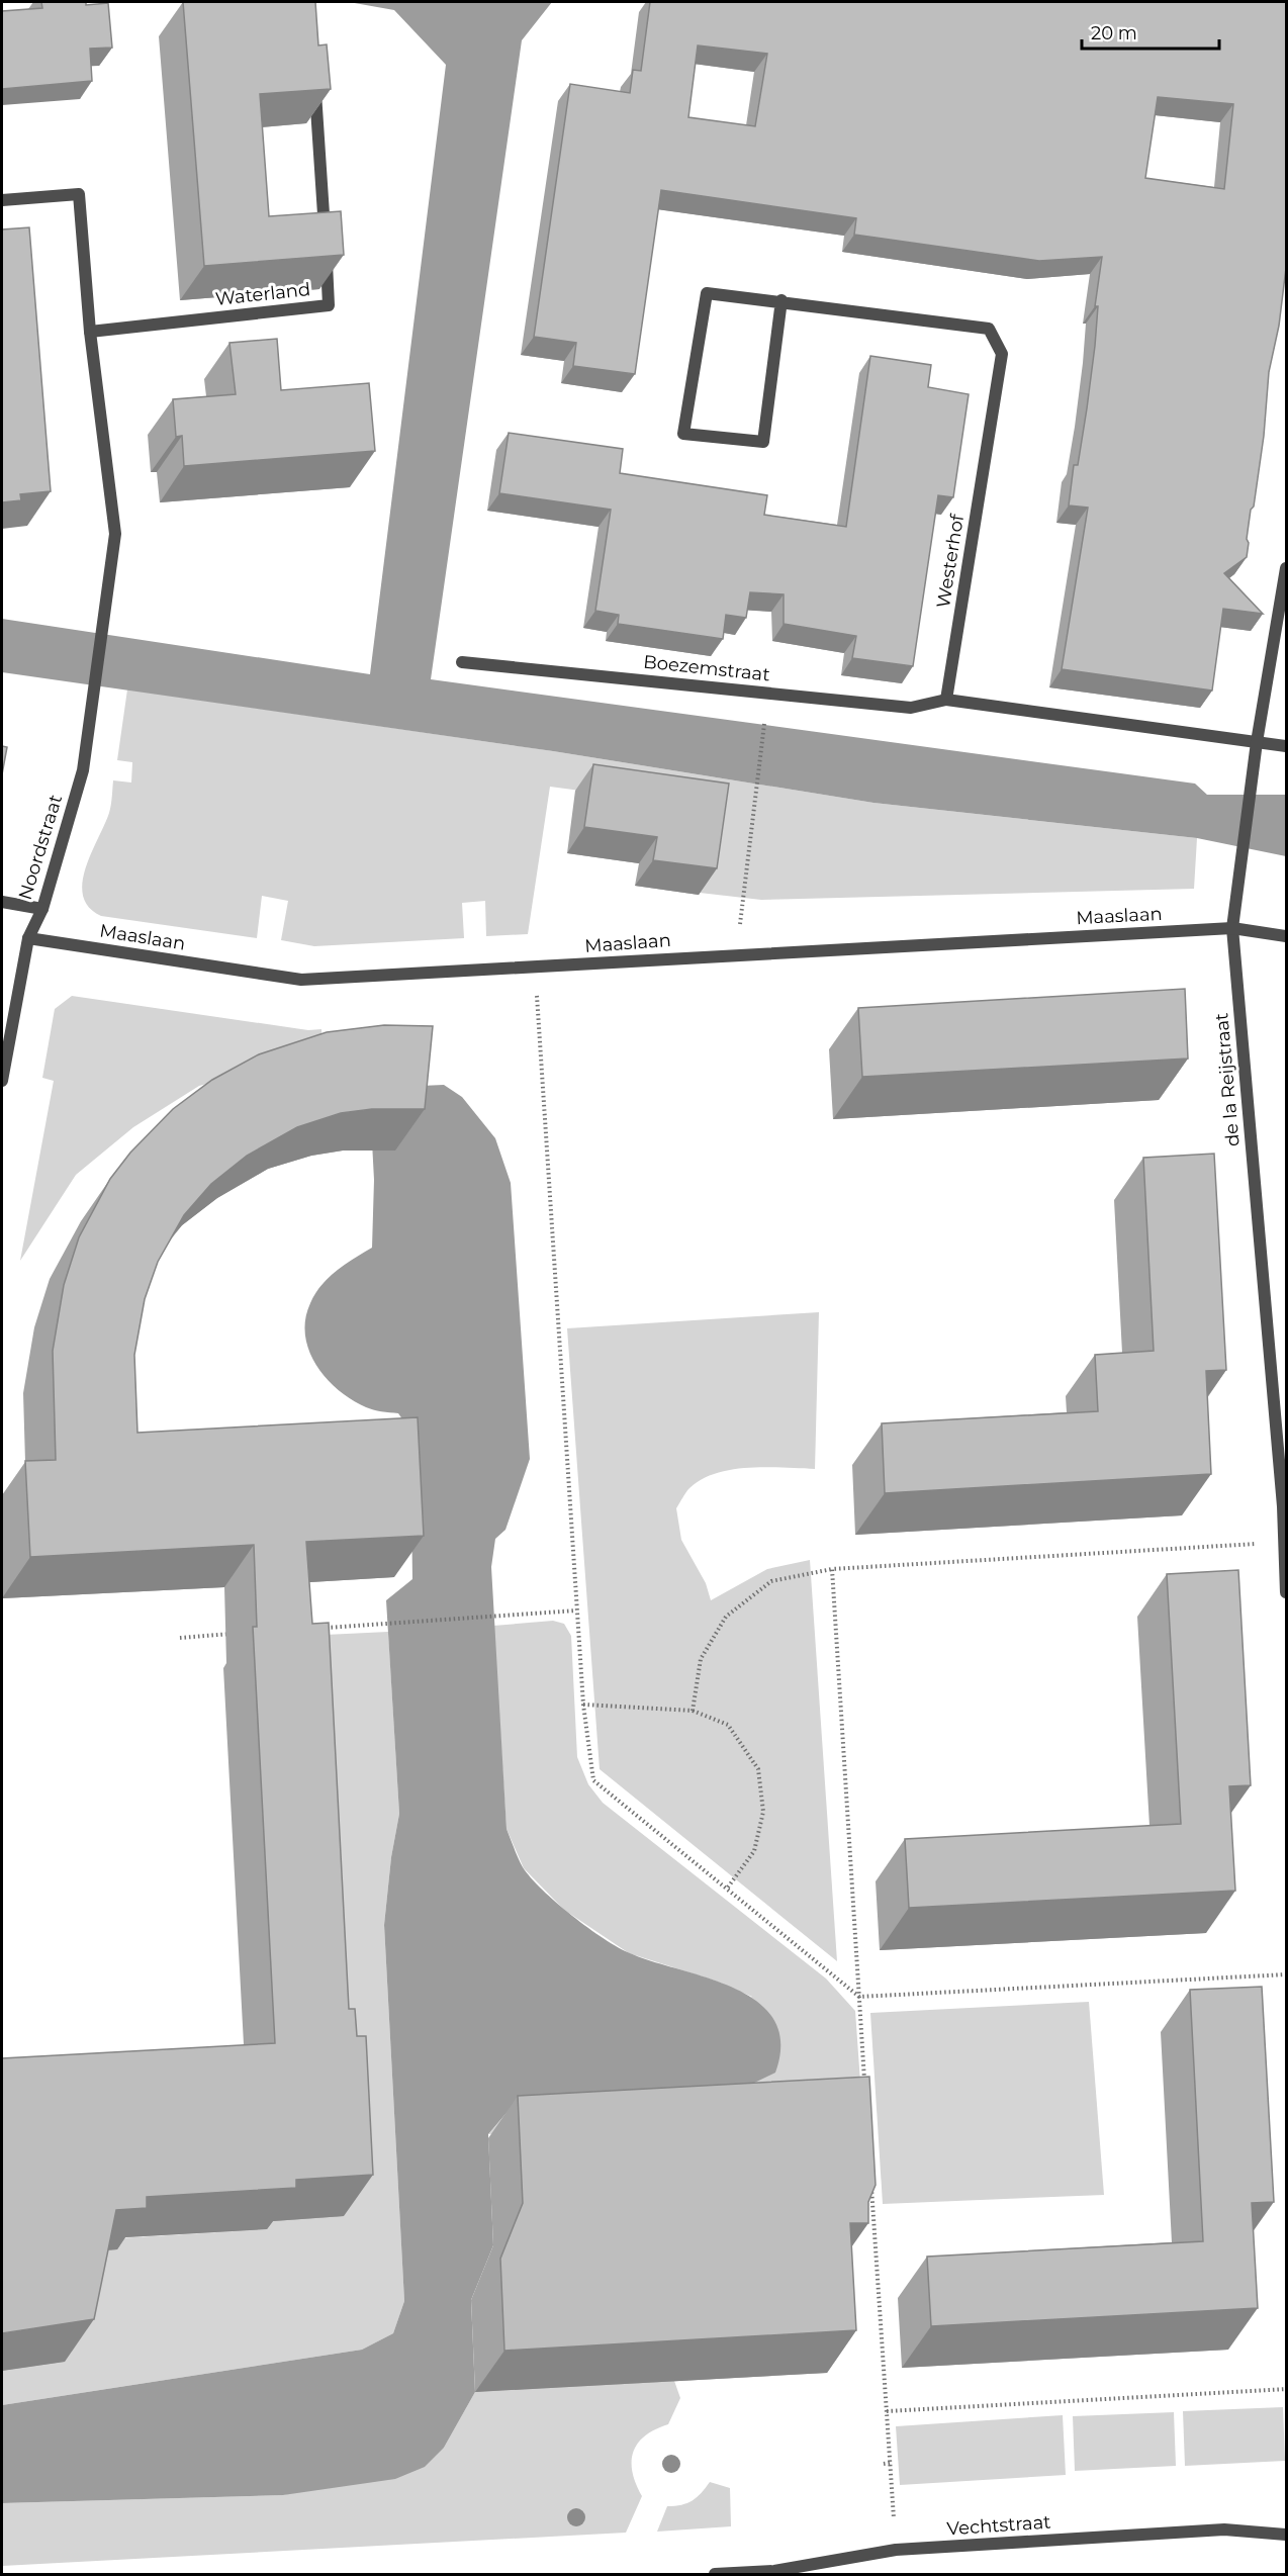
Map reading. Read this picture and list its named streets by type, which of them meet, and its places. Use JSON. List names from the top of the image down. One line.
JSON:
{"streets":{"street":["Waterland","Westerhof","Boezemstraat","Noordstraat","Maaslaan","de la Reijstraat","Vechtstraat"]},"crossings":[["Waterland","Noordstraat"],["Westerhof","Boezemstraat"],["Noordstraat","Maaslaan"],["Maaslaan","de la Reijstraat"]],"scale_bar":"20 m"}
